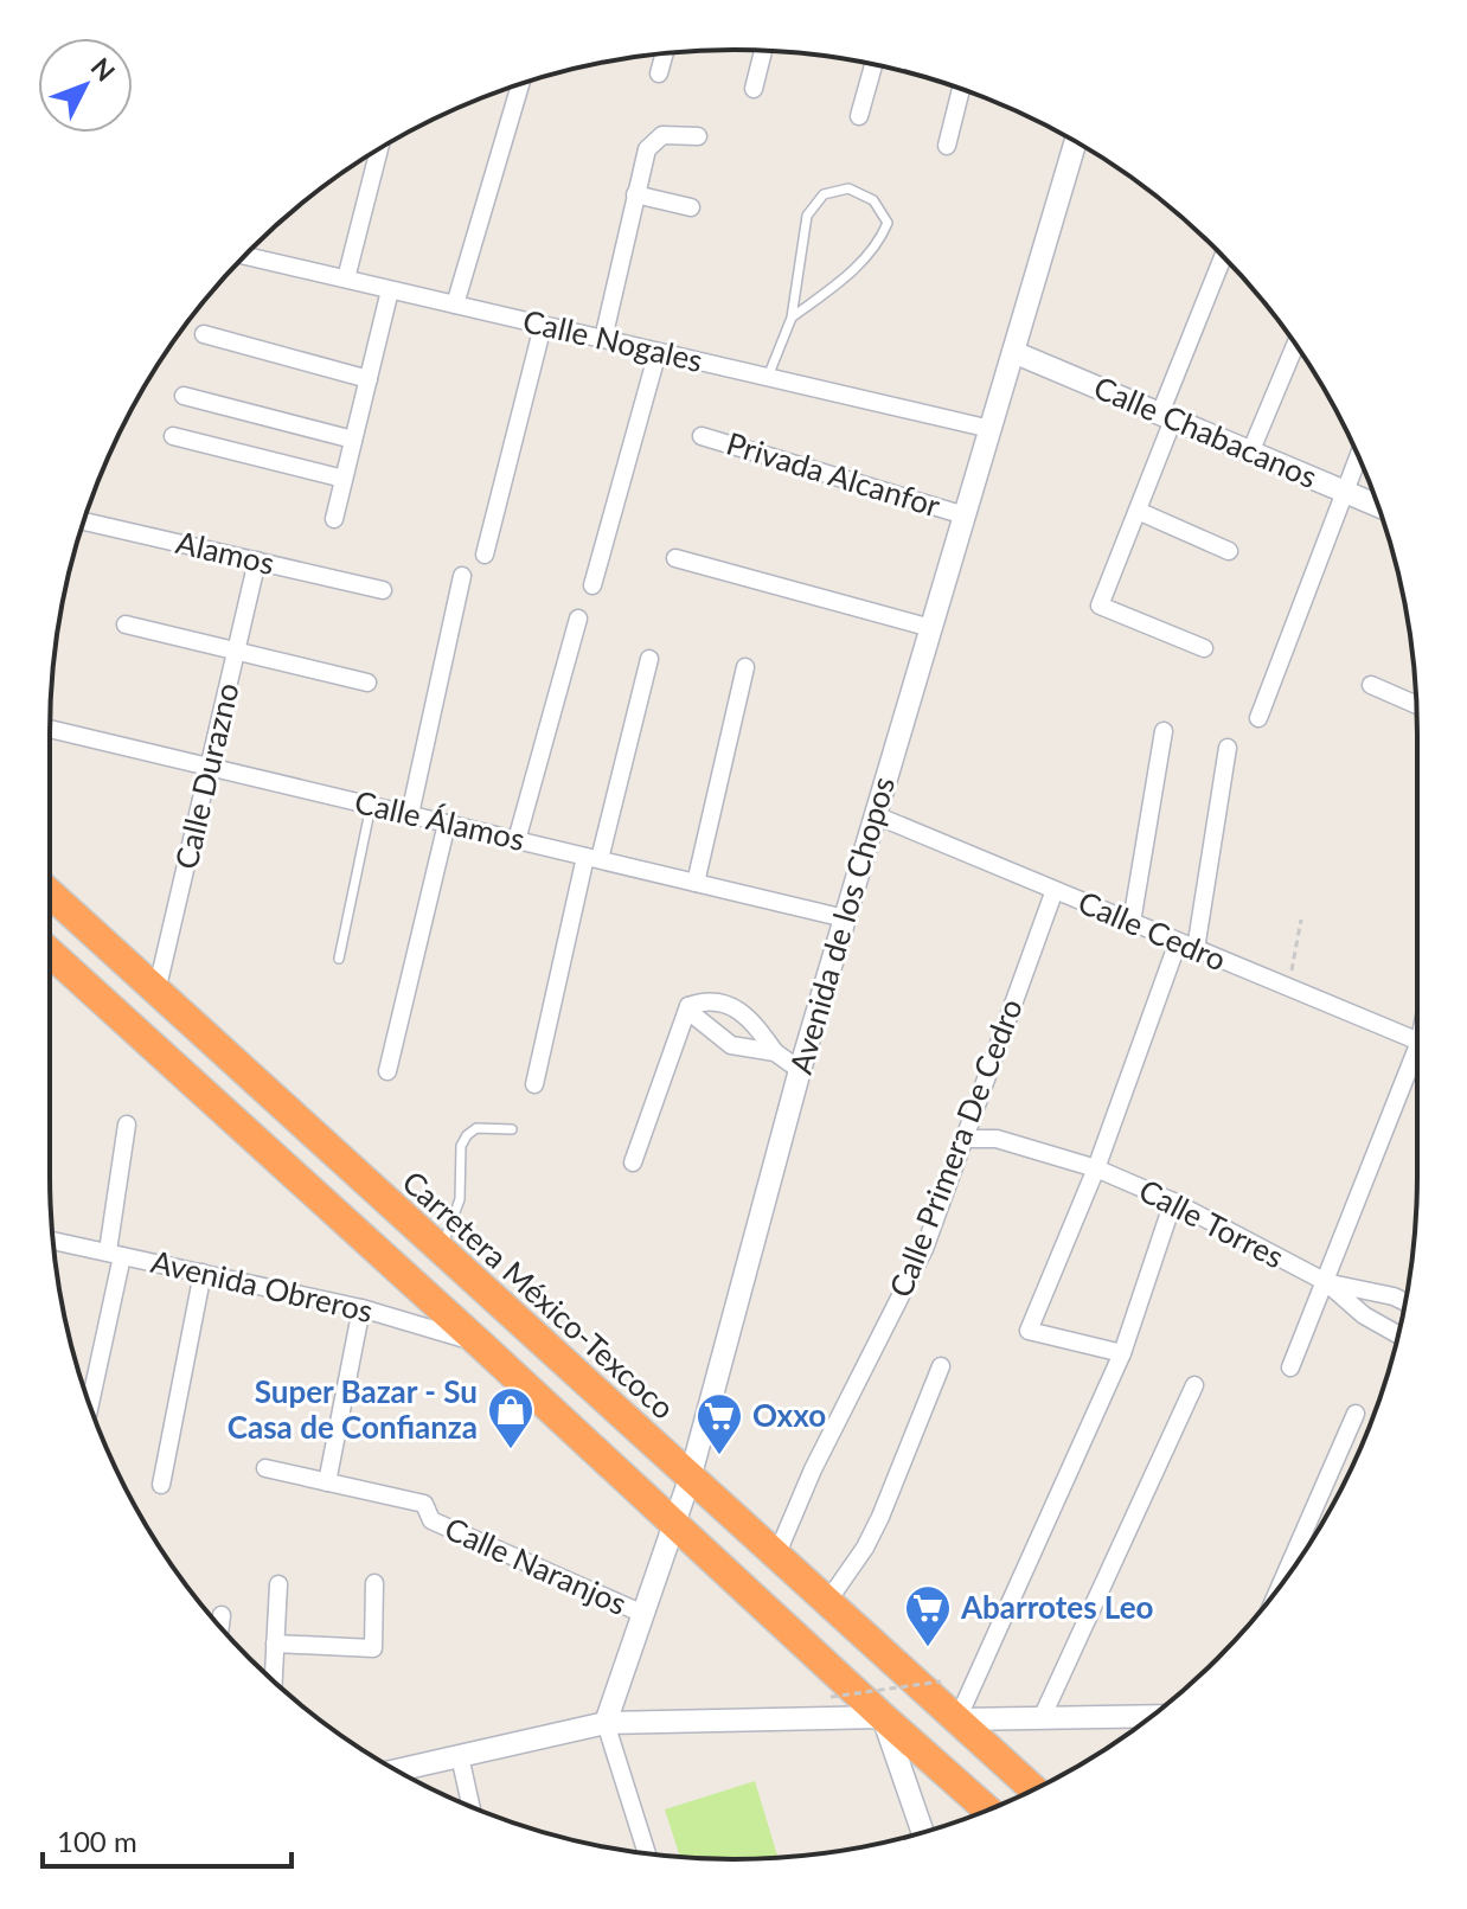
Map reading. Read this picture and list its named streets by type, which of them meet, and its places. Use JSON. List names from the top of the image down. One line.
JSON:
{"streets":{"highway":["Carretera México-Texcoco"],"street":["Calle Nogales","Calle Chabacanos","Privada Alcanfor","Alamos","Calle Durazno","Calle Álamos","Avenida de los Chopos","Calle Cedro","Calle Primera De Cedro","Calle Torres","Avenida Obreros","Calle Naranjos"]},"crossings":[["Calle Nogales","Avenida de los Chopos"],["Calle Chabacanos","Avenida de los Chopos"],["Privada Alcanfor","Avenida de los Chopos"],["Alamos","Calle Durazno"],["Calle Durazno","Calle Álamos"],["Calle Durazno","Carretera México-Texcoco"],["Calle Álamos","Avenida de los Chopos"],["Avenida de los Chopos","Calle Cedro"],["Avenida de los Chopos","Carretera México-Texcoco"],["Avenida de los Chopos","Calle Naranjos"],["Calle Cedro","Calle Primera De Cedro"],["Calle Primera De Cedro","Calle Torres"],["Calle Primera De Cedro","Carretera México-Texcoco"]],"places":{"shop":["Super Bazar - Su Casa de Confianza"],"supermarket":["Oxxo","Abarrotes Leo"]},"scale_bar":"100 m","north":"top right"}
